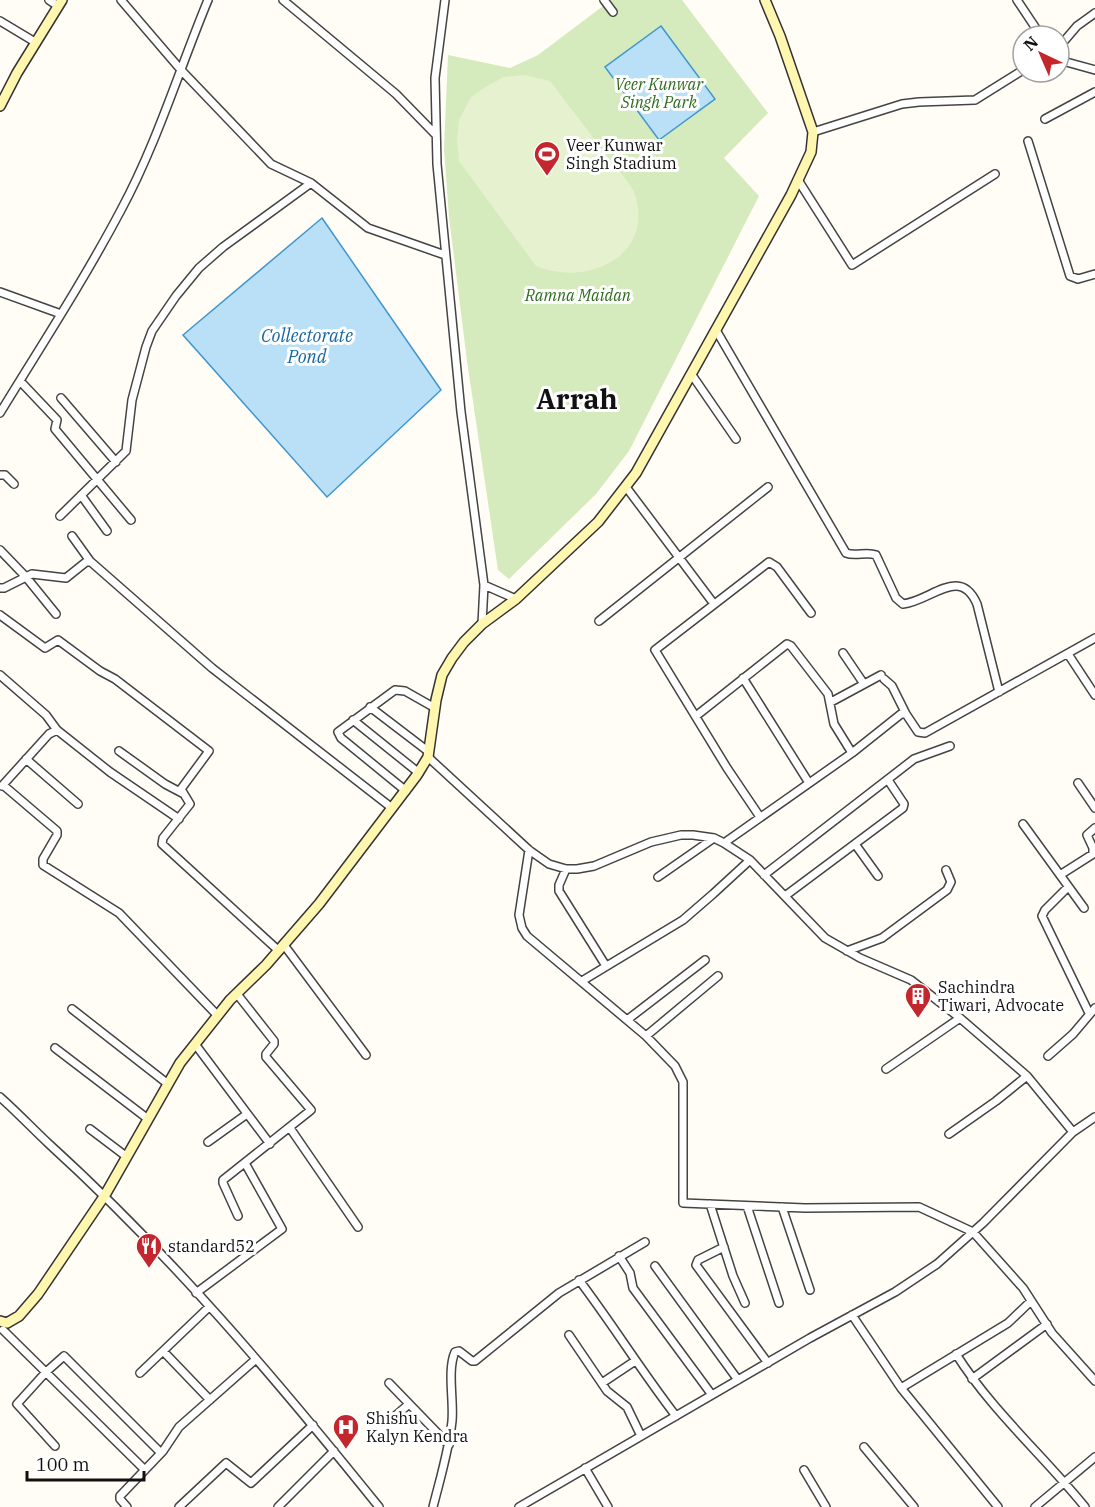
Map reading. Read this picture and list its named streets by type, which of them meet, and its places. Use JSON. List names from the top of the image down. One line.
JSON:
{"districts":["Arrah"],"water":["Collectorate Pond"],"parks":["Veer Kunwar Singh Park","Ramna Maidan"],"places":{"sports":["Veer Kunwar Singh Stadium"],"building":["Sachindra Tiwari, Advocate"],"restaurant":["standard52"],"hospital":["Shishu Kalyn Kendra"]},"scale_bar":"100 m","north":"top left"}
